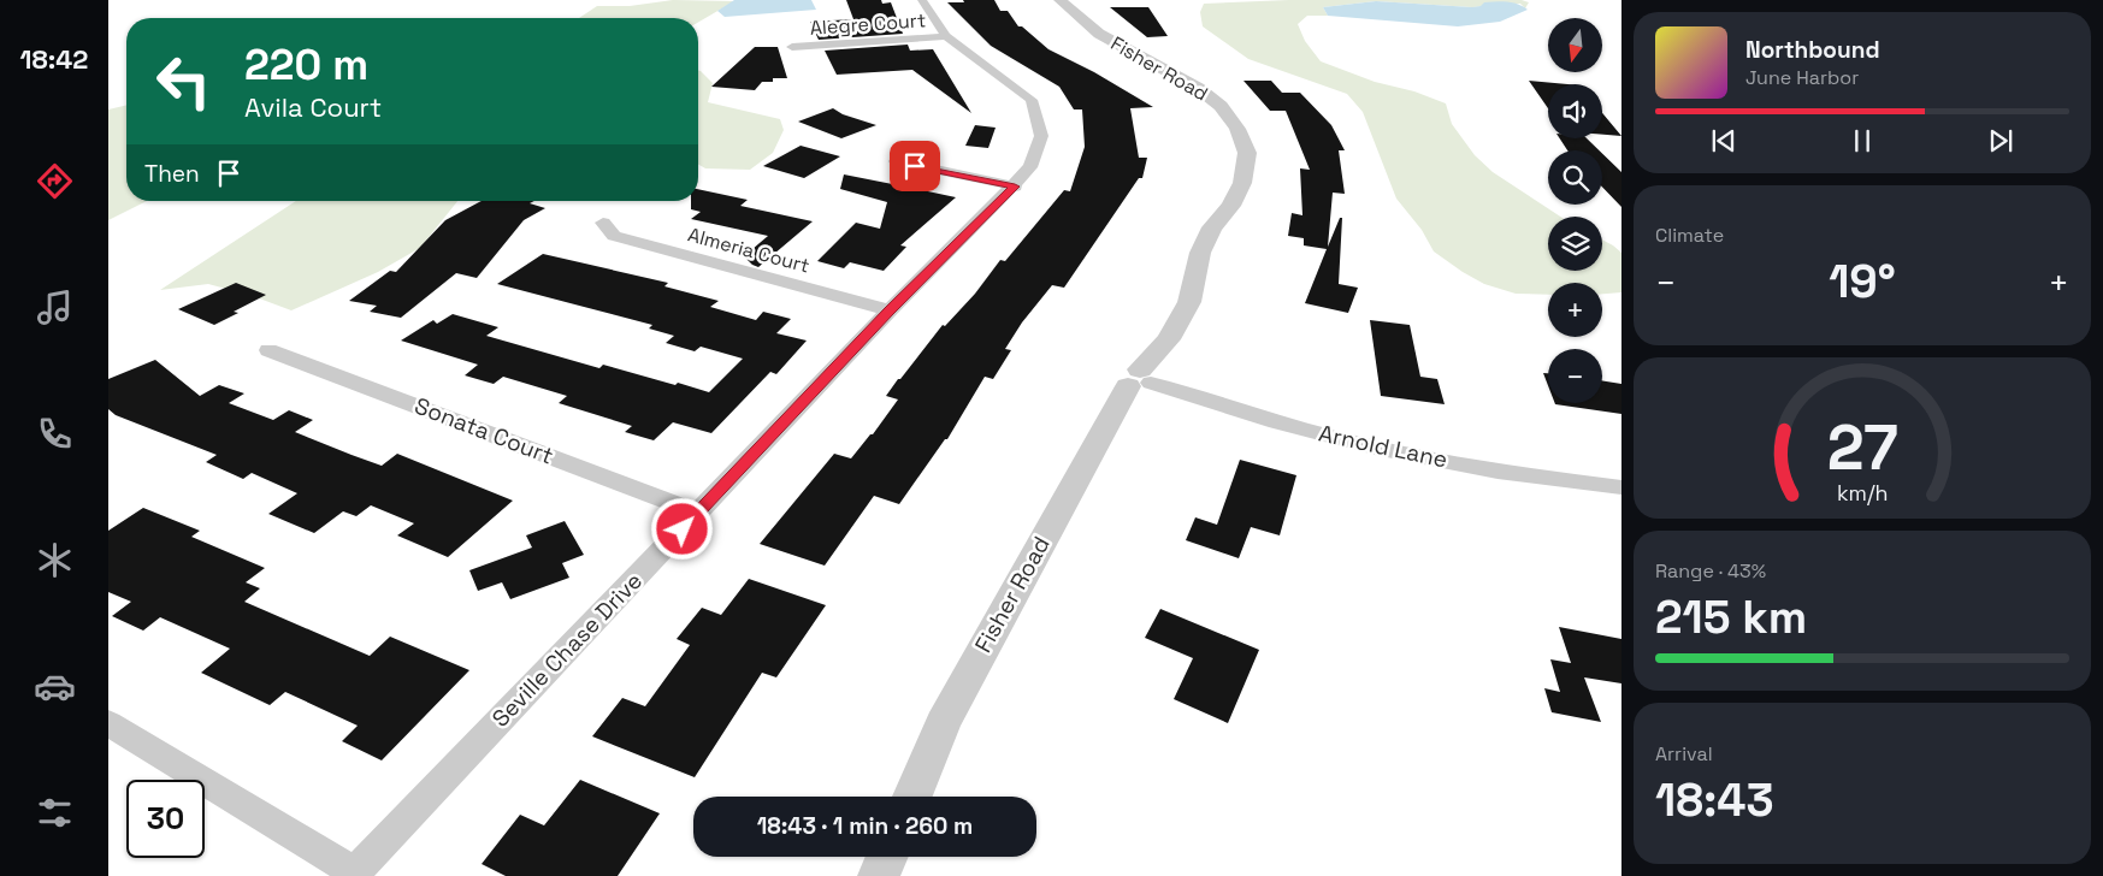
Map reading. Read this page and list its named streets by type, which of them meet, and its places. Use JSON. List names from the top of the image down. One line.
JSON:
{"streets":{"street":["Alegre Court","Fisher Road","Almeria Court","Sonata Court","Arnold Lane","Seville Chase Drive"]},"crossings":[["Alegre Court","Seville Chase Drive"],["Fisher Road","Arnold Lane"],["Almeria Court","Seville Chase Drive"],["Sonata Court","Seville Chase Drive"]],"north":"bottom","page":{"tabs":"18:42","map_buttons":["+","−"],"turn":["220 m","Avila Court"],"song":["Northbound","June Harbor"],"then":"Then","tile":["Climate",["Range · 43%","215 km"],["Arrival","18:43"]],"heat":["−","19°","+"],"limit":"30","trip":"18:43 · 1 min · 260 m","gauge":["27","km/h"]}}
